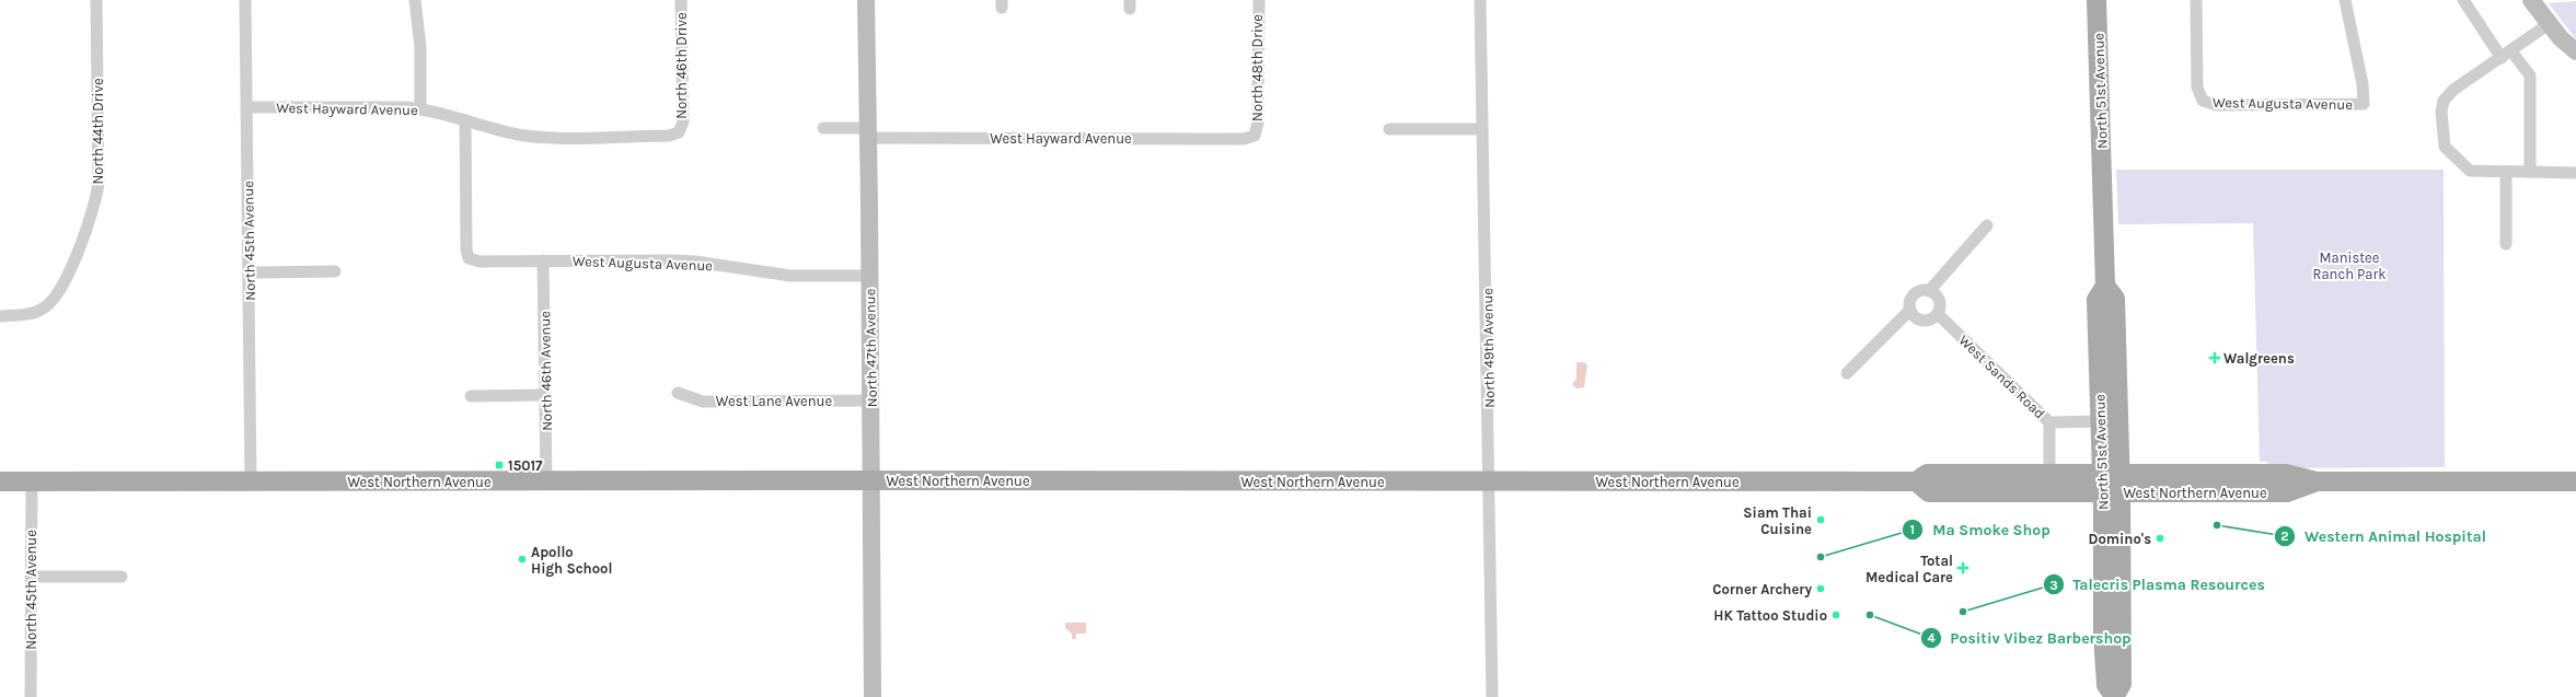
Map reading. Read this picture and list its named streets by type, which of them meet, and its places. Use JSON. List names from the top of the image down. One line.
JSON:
{"streets":{"main road":["North 51st Avenue","West Northern Avenue"],"street":["North 46th Drive","North 48th Drive","West Augusta Avenue","West Hayward Avenue","North 44th Drive","North 45th Avenue","North 47th Avenue","North 49th Avenue","North 46th Avenue","West Sands Road","West Lane Avenue"]},"crossings":[["North 46th Drive","West Hayward Avenue"],["North 48th Drive","West Hayward Avenue"],["North 51st Avenue","West Sands Road"],["North 51st Avenue","West Northern Avenue"],["West Augusta Avenue","West Hayward Avenue"],["West Augusta Avenue","North 47th Avenue"],["West Augusta Avenue","North 46th Avenue"],["West Hayward Avenue","North 45th Avenue"],["West Hayward Avenue","North 47th Avenue"],["North 45th Avenue","West Northern Avenue"],["North 47th Avenue","West Lane Avenue"],["North 47th Avenue","West Northern Avenue"],["North 49th Avenue","West Northern Avenue"],["North 46th Avenue","West Northern Avenue"]],"parks":["Manistee Ranch Park"],"places":{"health":["Walgreens","Total Medical Care"],"transit":["15017"],"other":["Siam Thai Cuisine","Western Animal Hospital","Domino's","Ma Smoke Shop","Apollo High School","Corner Archery","Talecris Plasma Resources","HK Tattoo Studio","Positiv Vibez Barbershop"]}}
